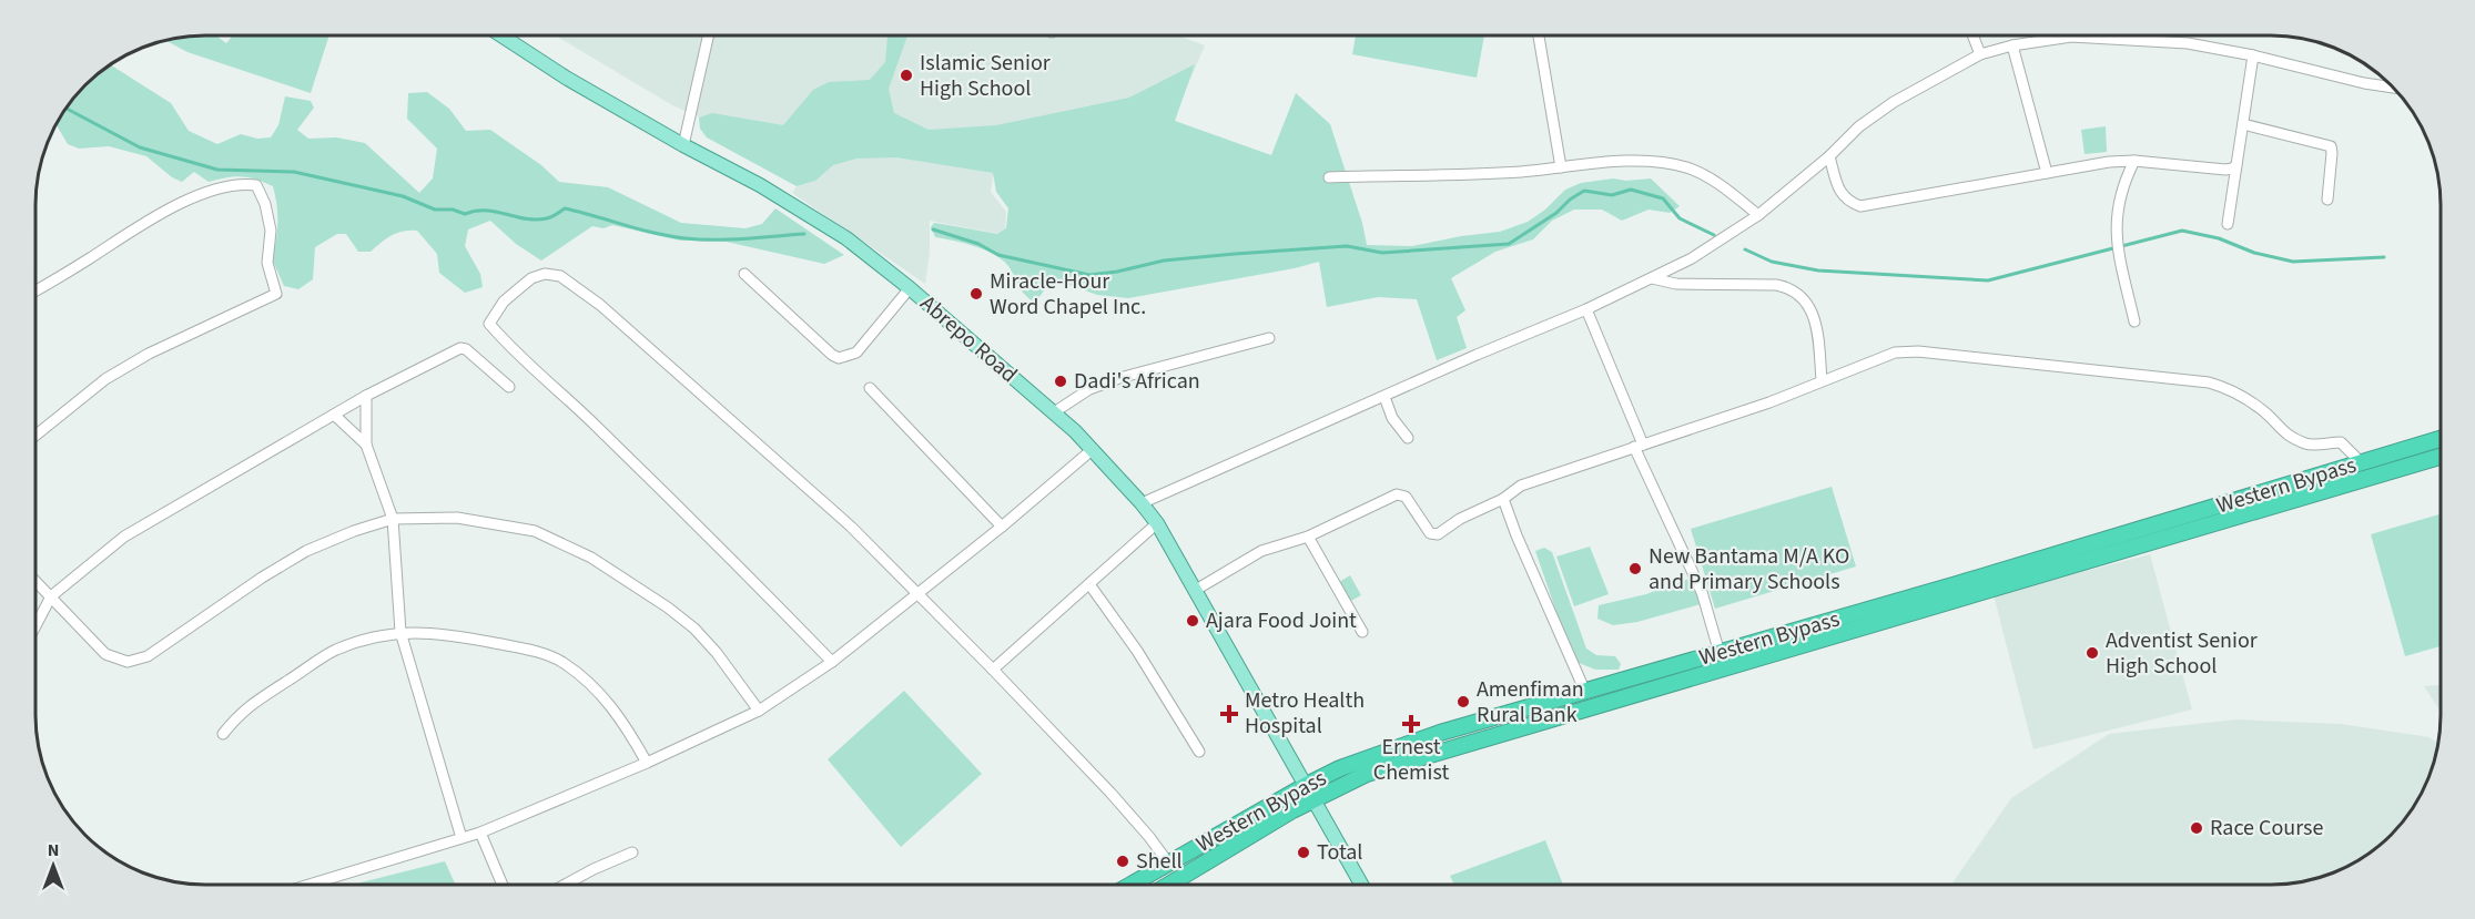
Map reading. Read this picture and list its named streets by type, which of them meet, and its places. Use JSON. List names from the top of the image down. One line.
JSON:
{"streets":{"highway":["Western Bypass"],"main road":["Abrepo Road"]},"crossings":[["Abrepo Road","Western Bypass"]],"places":{"other":["Islamic Senior High School","Miracle-Hour Word Chapel Inc.","Dadi's African","New Bantama M/A KO and Primary Schools","Ajara Food Joint","Adventist Senior High School","Amenfiman Rural Bank","Race Course","Total","Shell"],"health":["Metro Health Hospital","Ernest Chemist"]},"north":"top"}
